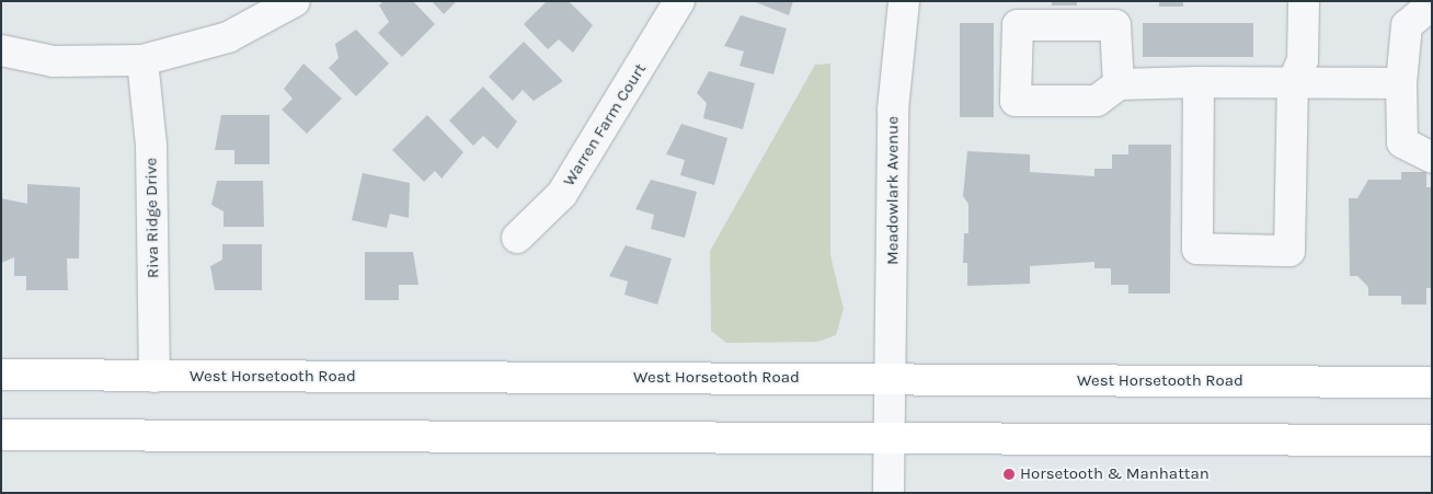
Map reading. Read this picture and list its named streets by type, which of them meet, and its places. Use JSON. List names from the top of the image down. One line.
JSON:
{"streets":{"main road":["West Horsetooth Road"],"street":["Warren Farm Court","Meadowlark Avenue","Riva Ridge Drive"]},"crossings":[["Meadowlark Avenue","West Horsetooth Road"],["Riva Ridge Drive","West Horsetooth Road"]],"places":["Horsetooth & Manhattan"]}
